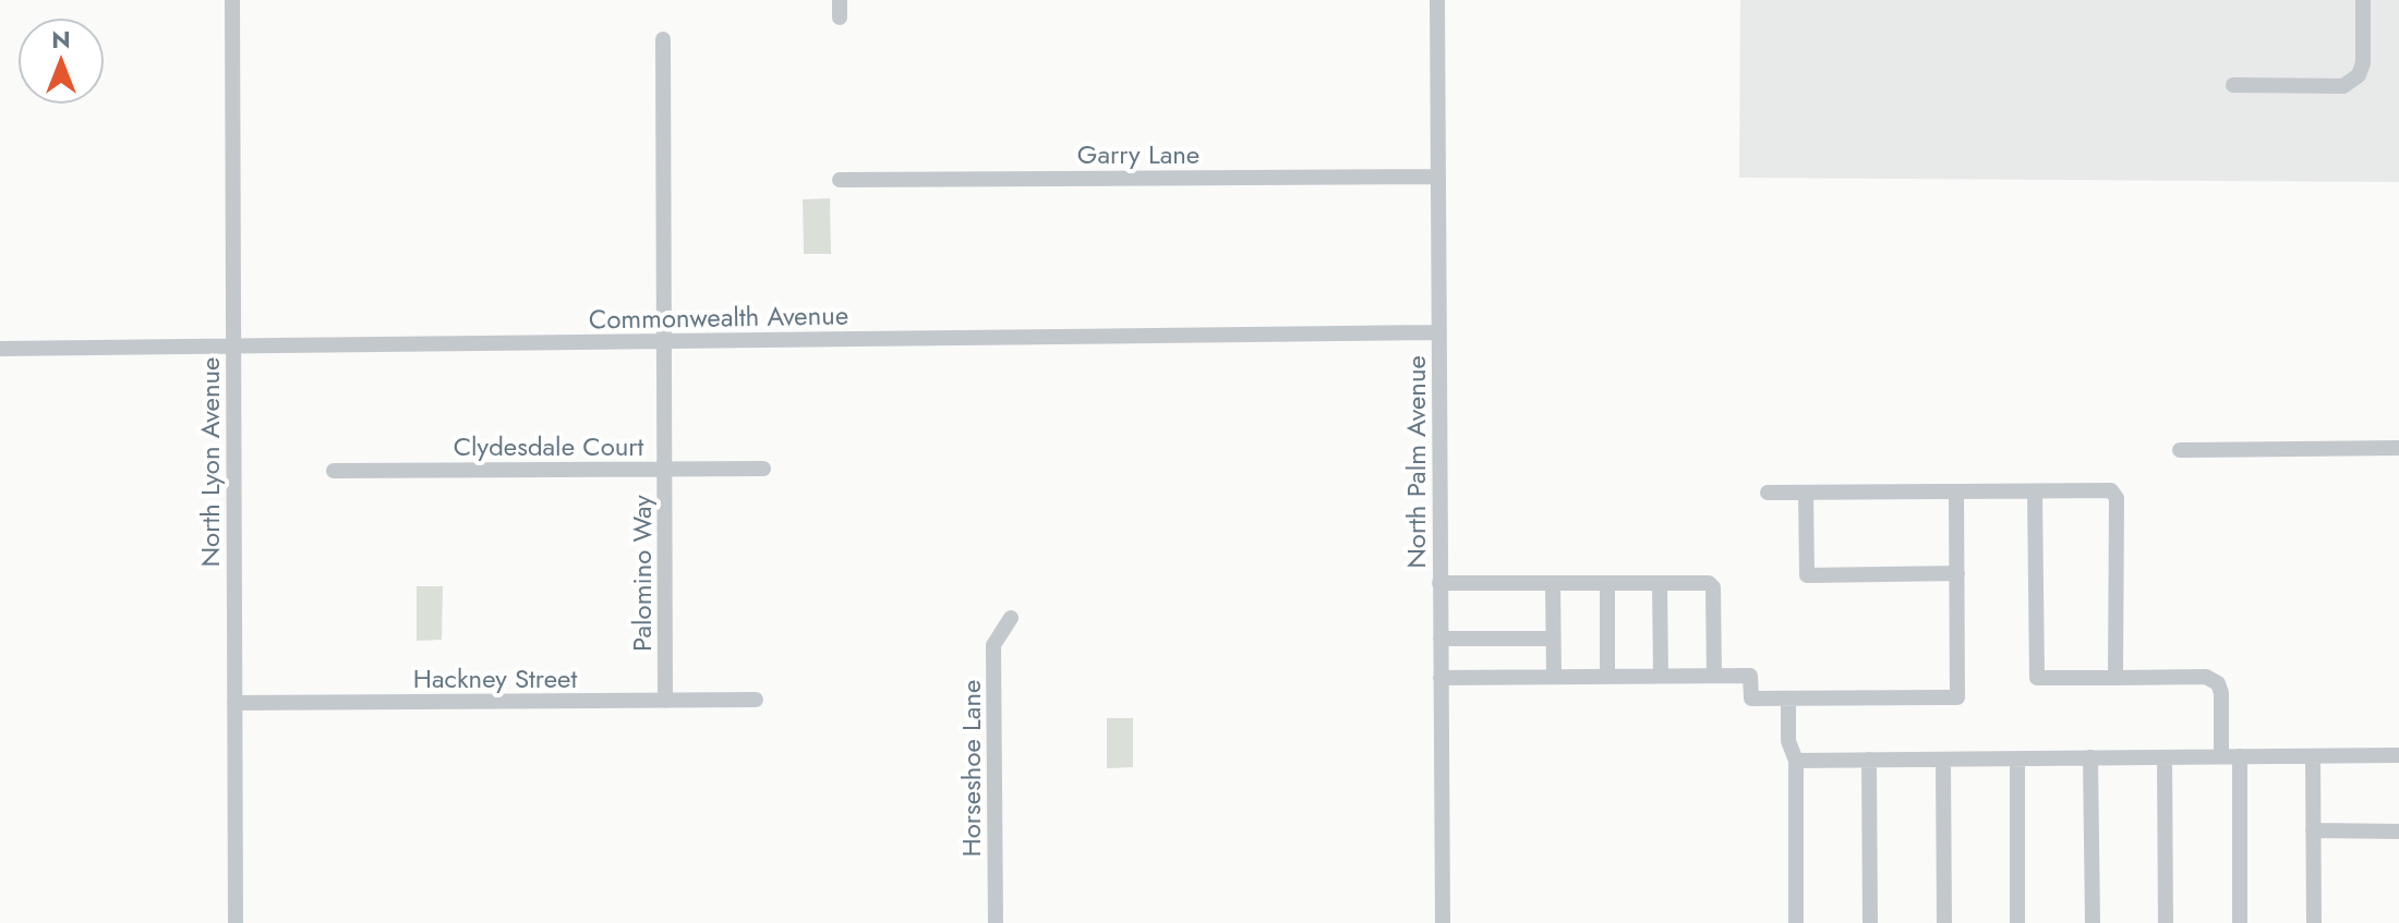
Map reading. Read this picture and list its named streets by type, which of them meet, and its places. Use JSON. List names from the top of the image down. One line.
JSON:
{"streets":{"street":["Garry Lane","Commonwealth Avenue","Clydesdale Court","North Lyon Avenue","North Palm Avenue","Palomino Way","Hackney Street","Horseshoe Lane"]},"crossings":[["Garry Lane","North Palm Avenue"],["Commonwealth Avenue","North Lyon Avenue"],["Commonwealth Avenue","North Palm Avenue"],["Commonwealth Avenue","Palomino Way"],["Clydesdale Court","Palomino Way"],["North Lyon Avenue","Hackney Street"],["Palomino Way","Hackney Street"]],"north":"top"}
